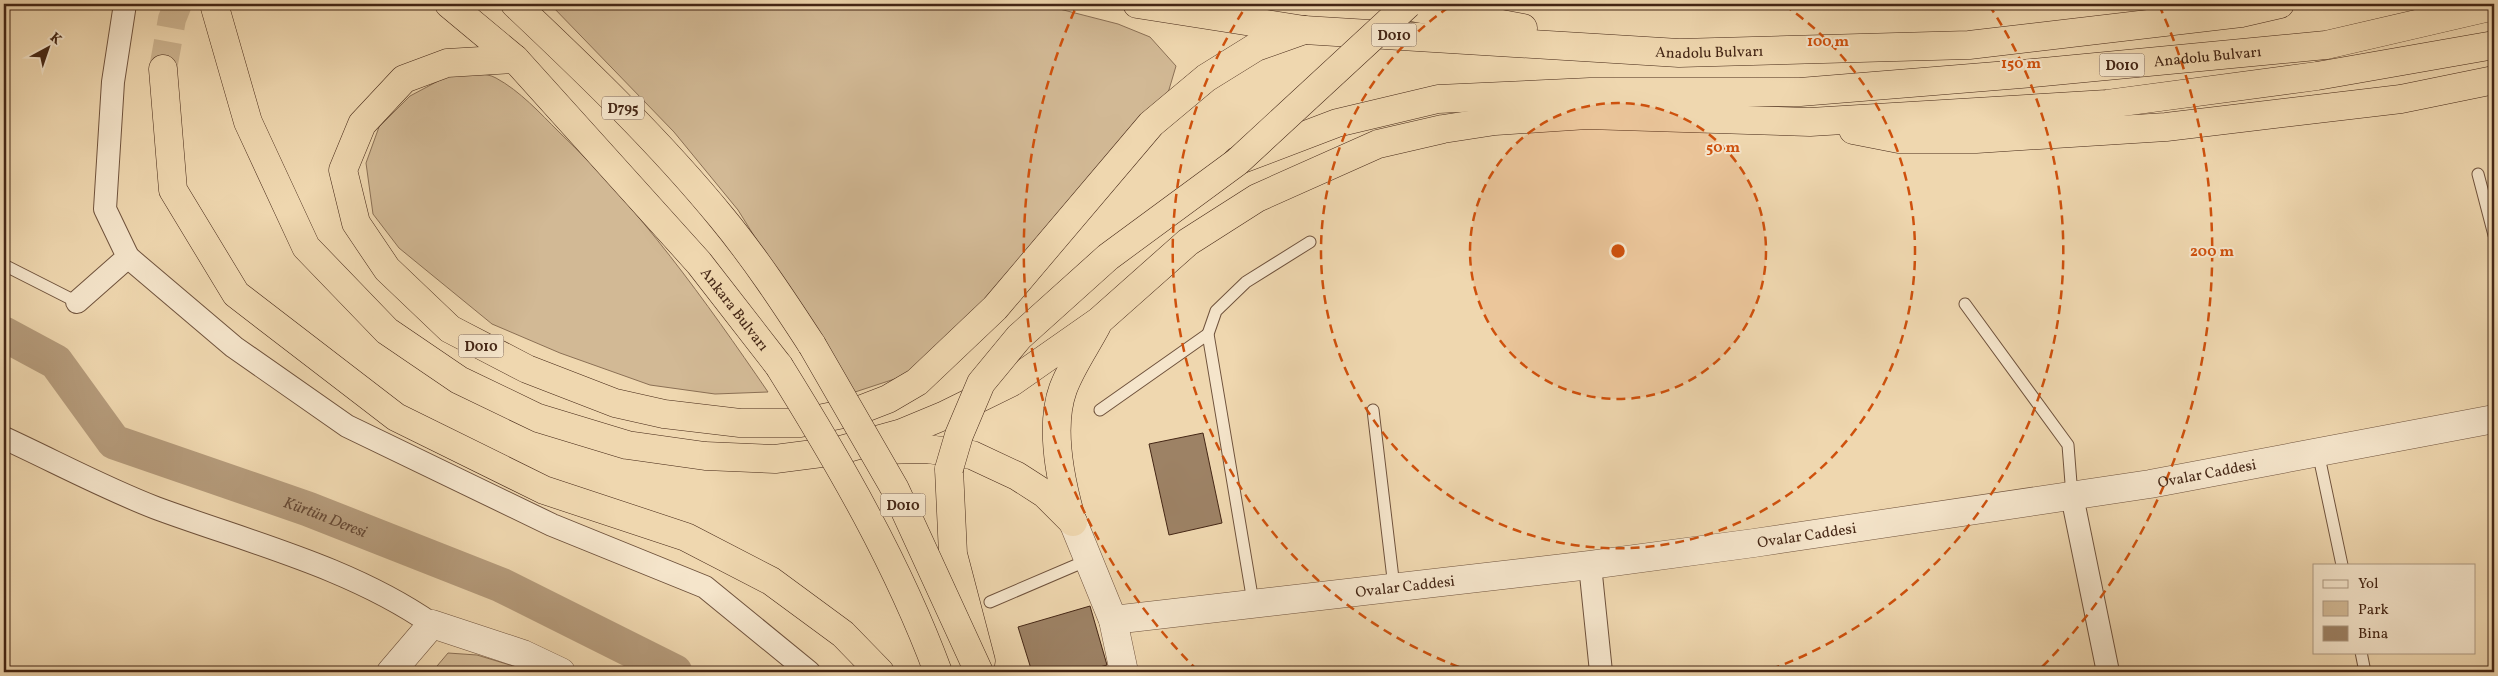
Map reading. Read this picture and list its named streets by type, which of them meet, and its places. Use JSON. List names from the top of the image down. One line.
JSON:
{"streets":{"highway":["D010","Anadolu Bulvarı","D795","Ankara Bulvarı"],"street":["Ovalar Caddesi"]},"crossings":[["D010","Anadolu Bulvarı"],["D010","D795"],["D010","Ankara Bulvarı"]],"water":["Kürtün Deresi"],"legend":["Yol","Park","Bina"],"north":"top right","rings":["100 m","150 m","50 m","200 m"]}
